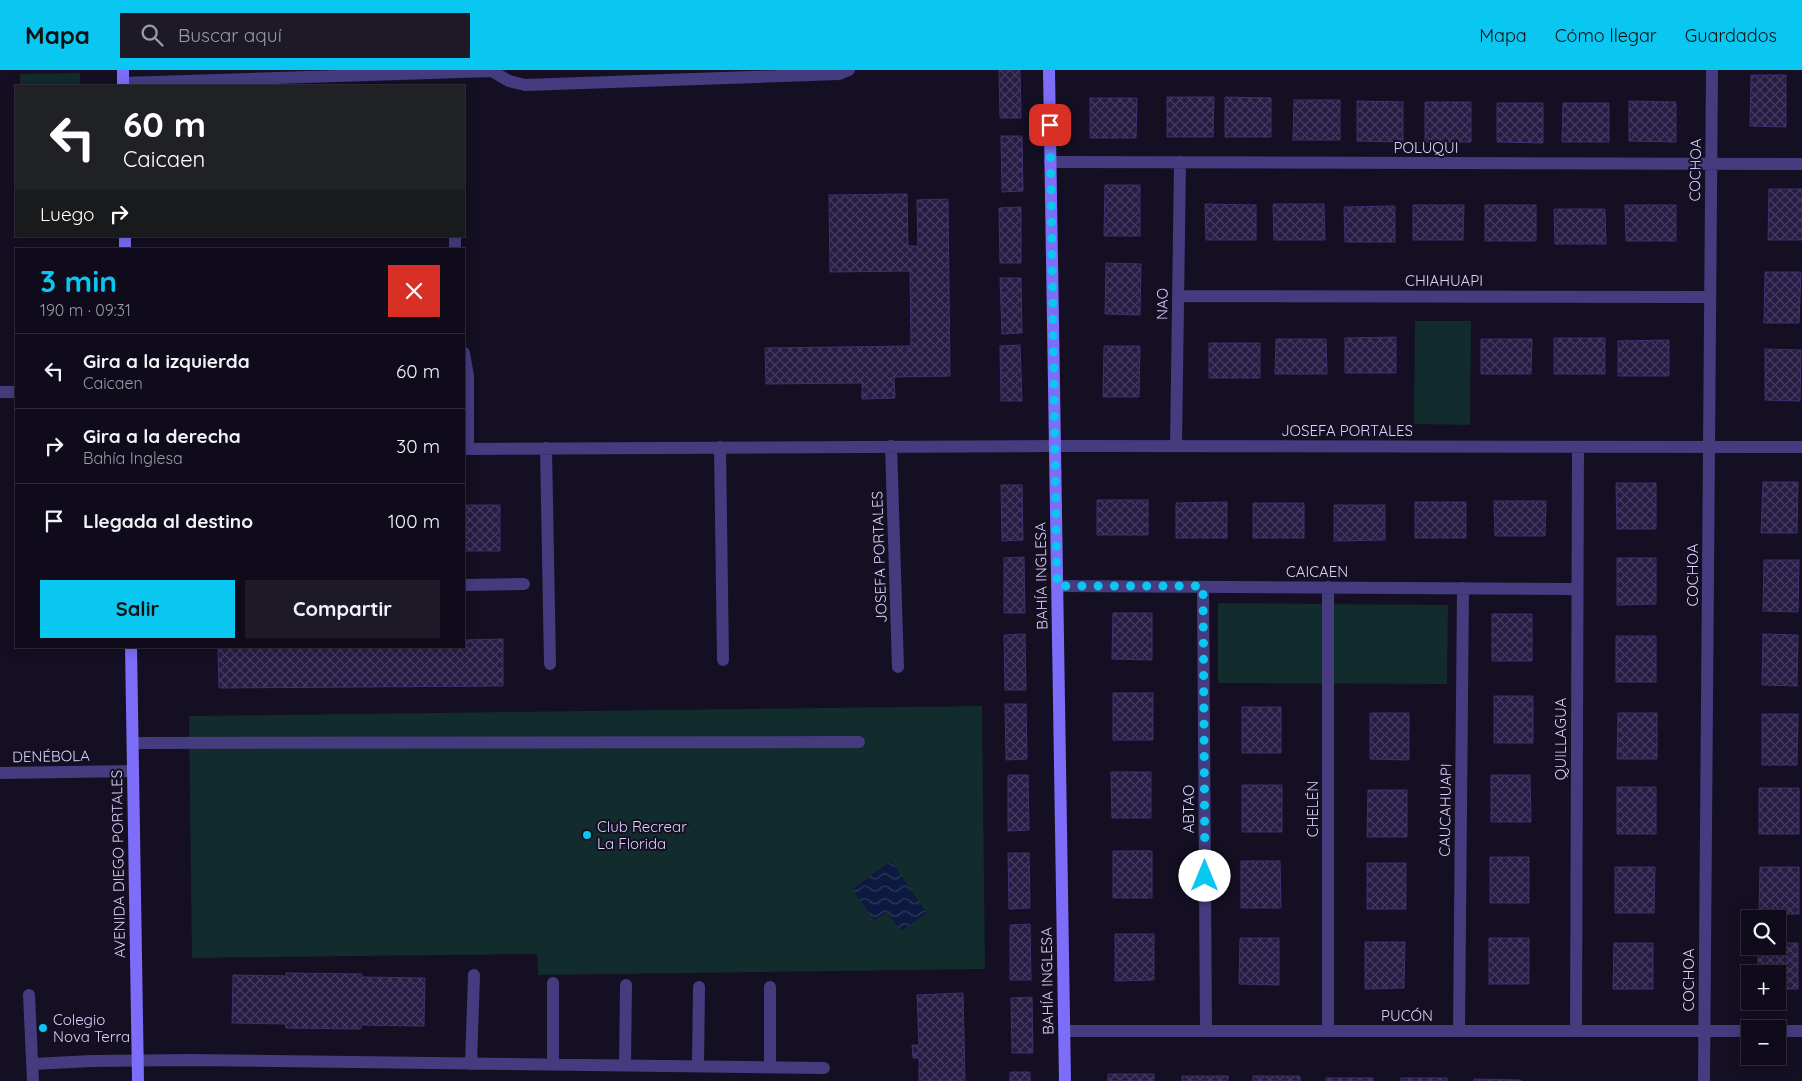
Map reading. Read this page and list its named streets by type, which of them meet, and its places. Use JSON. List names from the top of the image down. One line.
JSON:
{"streets":{"street":["POLUQUI","COCHOA","CHIAHUAPI","NAO","JOSEFA PORTALES","CAICAEN","BAHÍA INGLESA","QUILLAGUA","DENÉBOLA","ABTAO","CHELÉN","CAUCAHUAPI","AVENIDA DIEGO PORTALES","PUCÓN"]},"crossings":[["POLUQUI","COCHOA"],["POLUQUI","NAO"],["POLUQUI","BAHÍA INGLESA"],["COCHOA","CHIAHUAPI"],["COCHOA","JOSEFA PORTALES"],["COCHOA","PUCÓN"],["CHIAHUAPI","NAO"],["NAO","JOSEFA PORTALES"],["JOSEFA PORTALES","BAHÍA INGLESA"],["JOSEFA PORTALES","QUILLAGUA"],["CAICAEN","BAHÍA INGLESA"],["CAICAEN","QUILLAGUA"],["CAICAEN","ABTAO"],["CAICAEN","CHELÉN"],["CAICAEN","CAUCAHUAPI"],["BAHÍA INGLESA","PUCÓN"],["QUILLAGUA","PUCÓN"],["DENÉBOLA","AVENIDA DIEGO PORTALES"],["ABTAO","PUCÓN"],["CHELÉN","PUCÓN"],["CAUCAHUAPI","PUCÓN"]],"places":["Club Recrear La Florida","Colegio Nova Terra"],"page":{"header":"Mapa","search":"Buscar aquí","nav":["Mapa","Cómo llegar","Guardados"],"turn":["60 m","Caicaen"],"then":"Luego","heading":["3 min","190 m · 09:31"],"list":[{"name":"Gira a la izquierda","note":"Caicaen","value":"60 m"},{"name":"Gira a la derecha","note":"Bahía Inglesa","value":"30 m"},{"name":"Llegada al destino","value":"100 m"}],"buttons":["Salir","Compartir"],"map_buttons":["+","−"]}}
